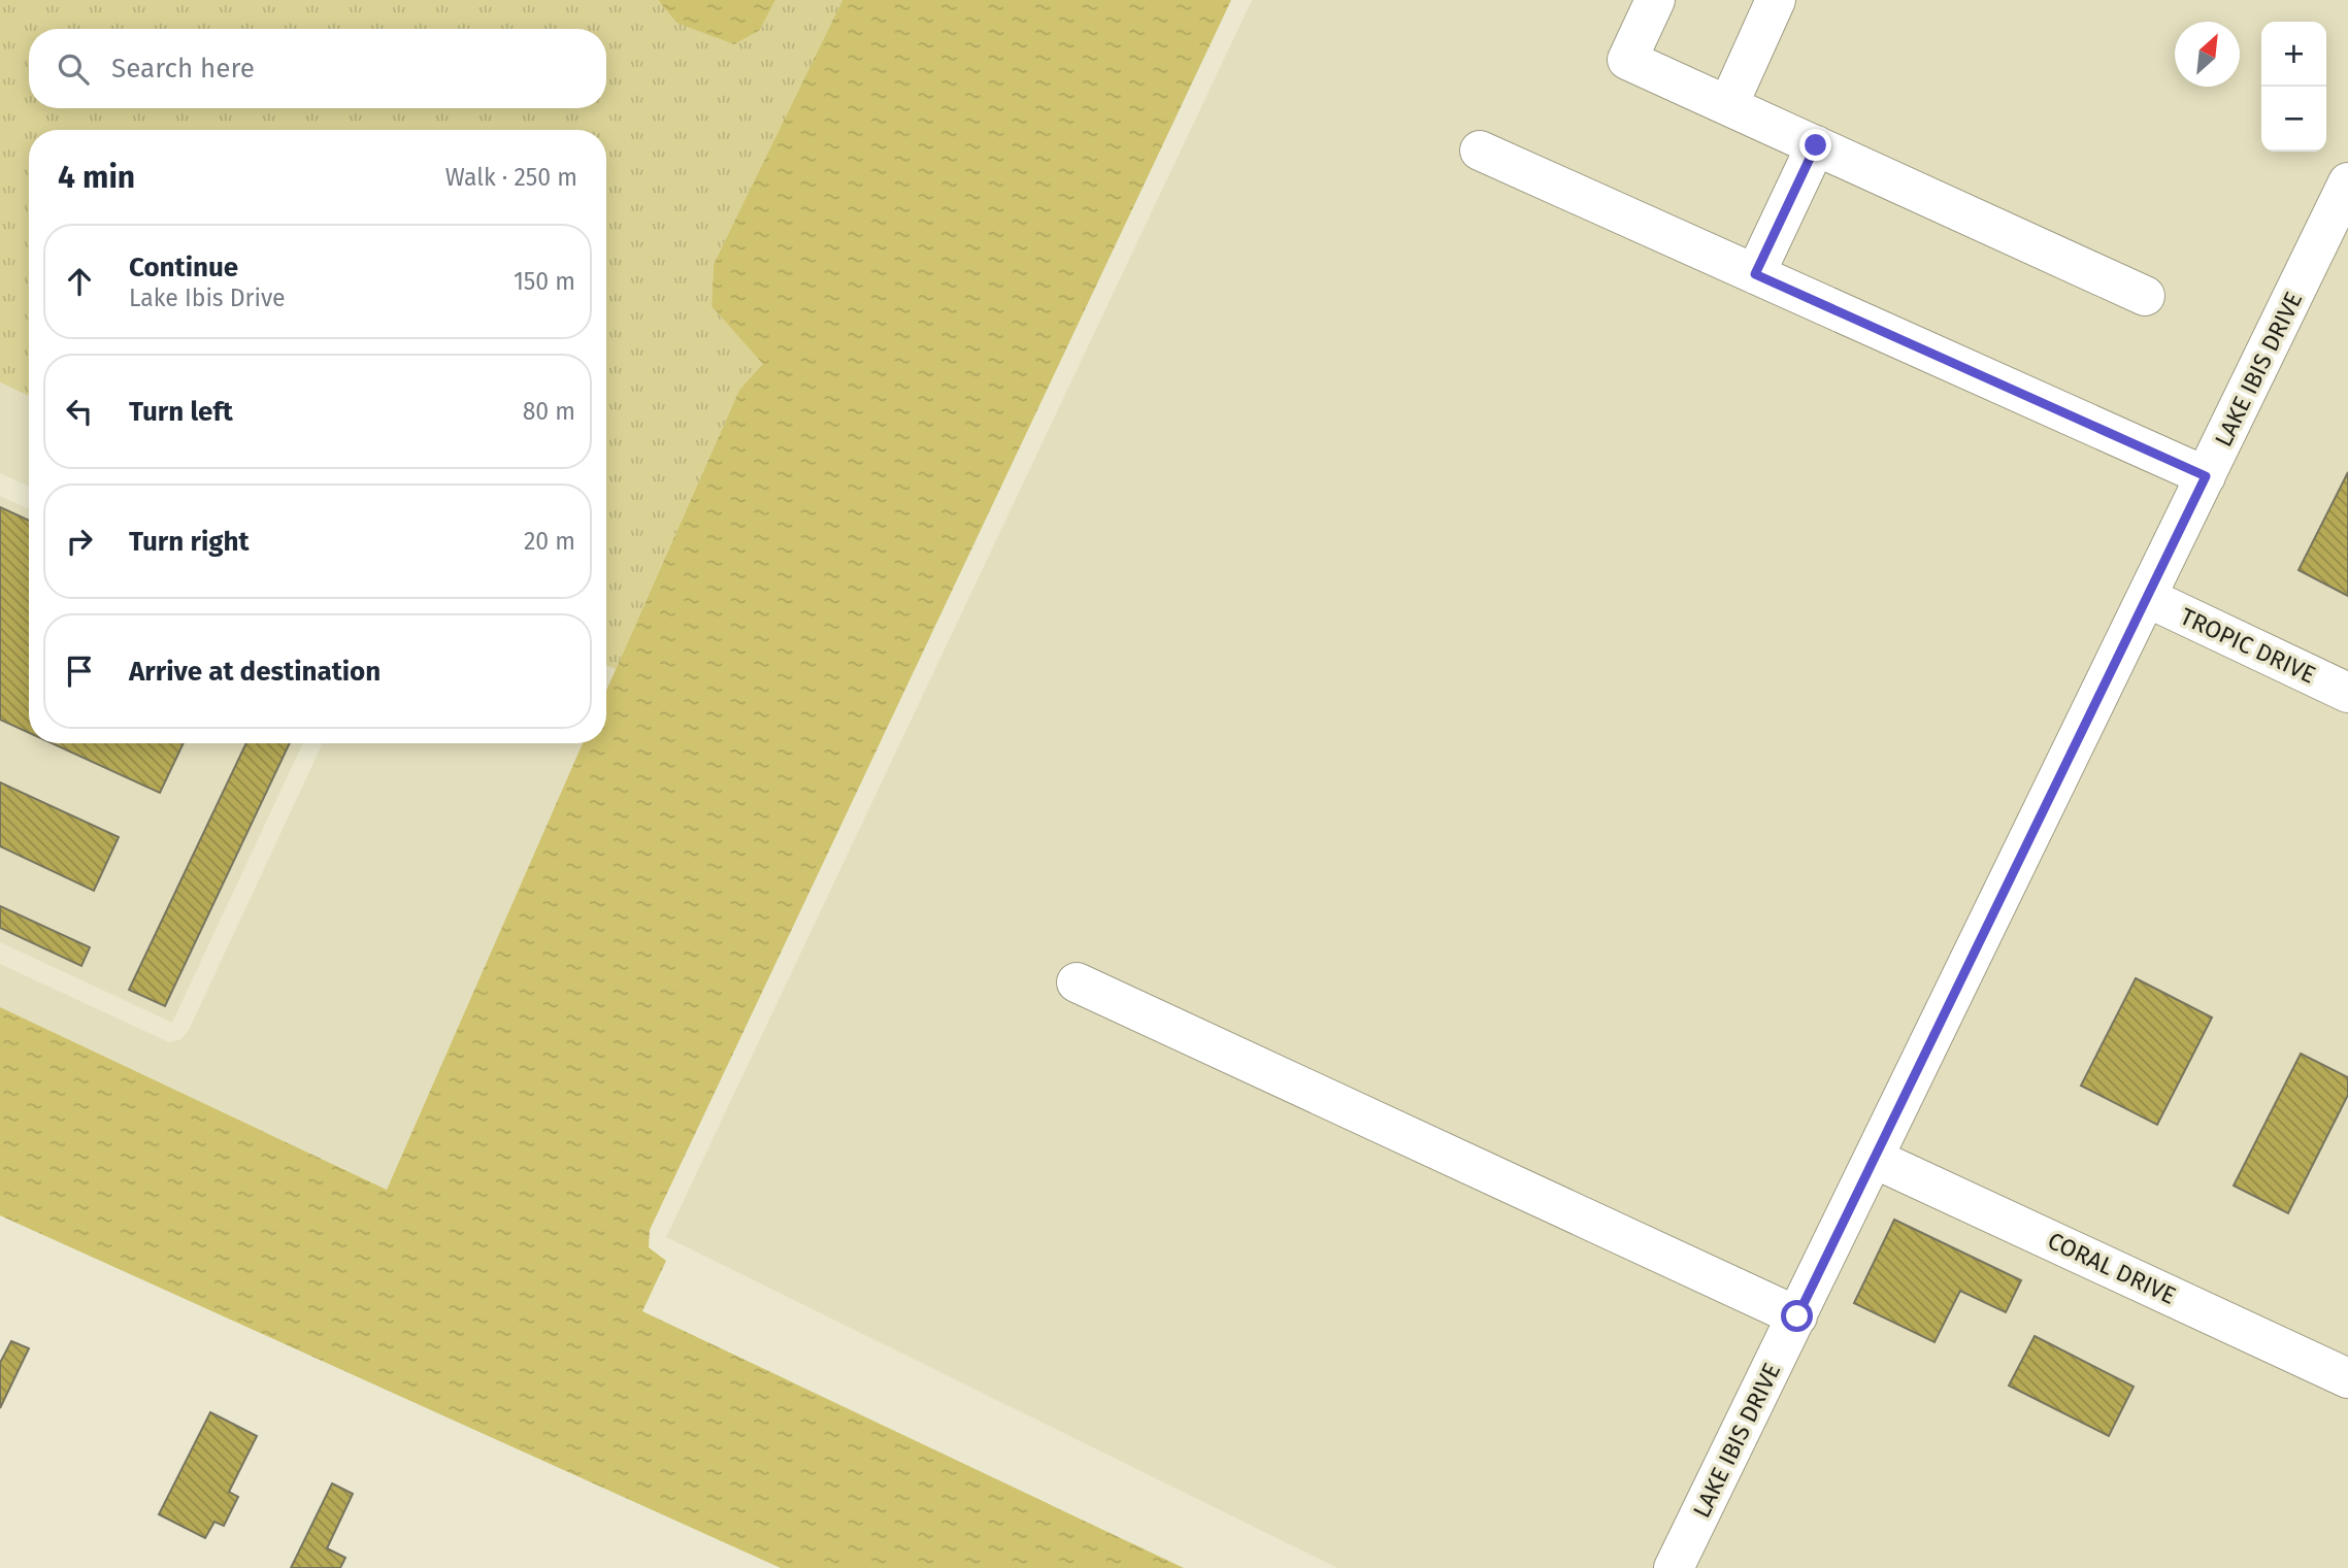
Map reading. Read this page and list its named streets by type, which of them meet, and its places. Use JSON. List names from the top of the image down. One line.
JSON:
{"streets":{"street":["LAKE IBIS DRIVE","TROPIC DRIVE","CORAL DRIVE"]},"crossings":[["LAKE IBIS DRIVE","TROPIC DRIVE"],["LAKE IBIS DRIVE","CORAL DRIVE"]],"north":"top right","page":{"map_buttons":["+","−"],"search":"Search here","heading":["4 min","Walk · 250 m"],"list":[["Continue","Lake Ibis Drive","150 m"],["Turn left","80 m"],["Turn right","20 m"],"Arrive at destination"]}}
